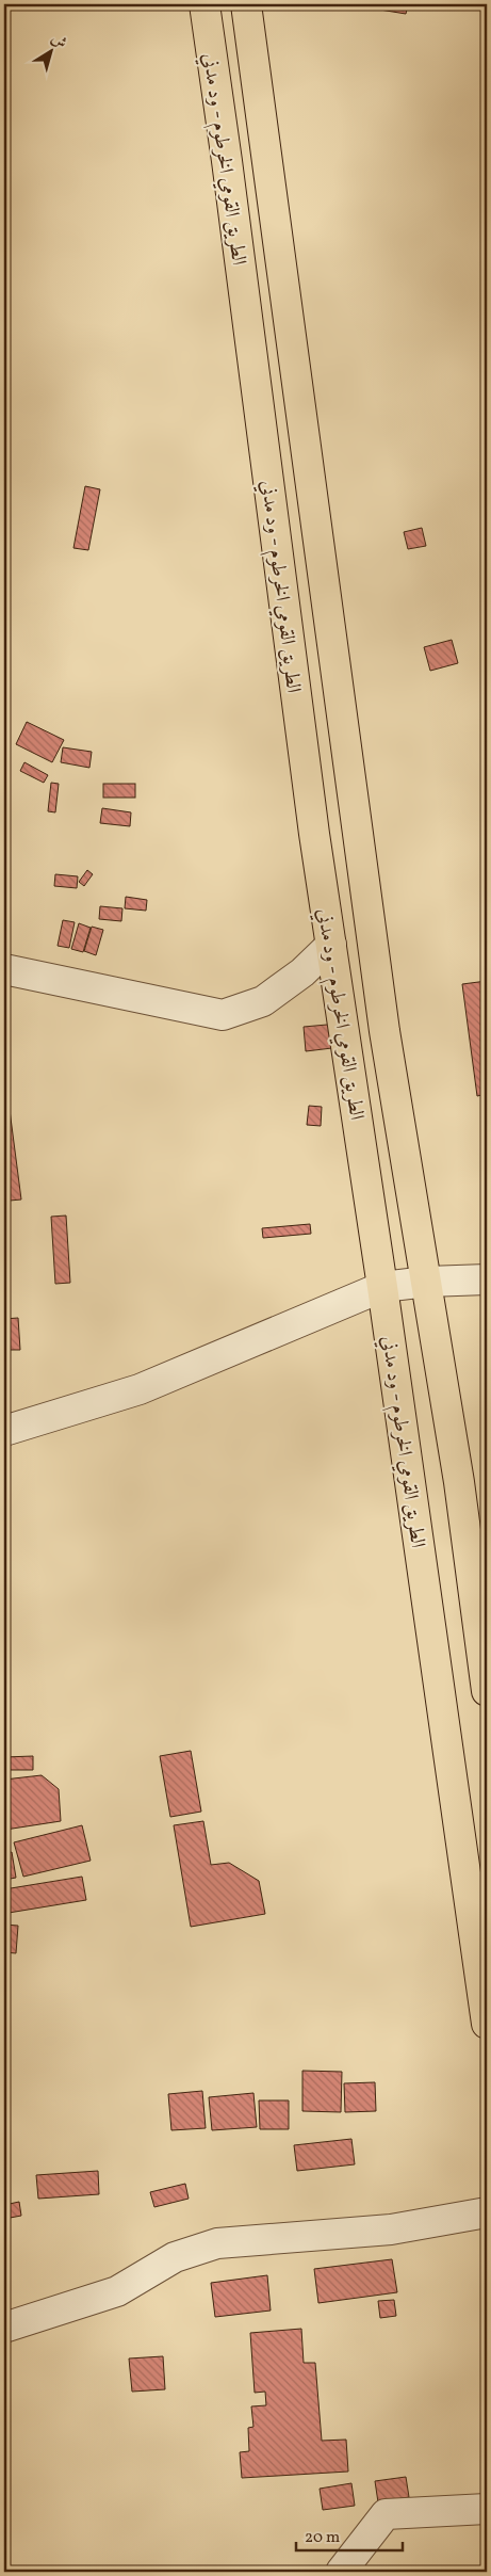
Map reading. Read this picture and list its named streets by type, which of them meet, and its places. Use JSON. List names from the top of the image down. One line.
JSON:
{"streets":{"highway":["الطريق القومي الخرطوم - ود مدني"]},"scale_bar":"20 m","north":"top right"}
